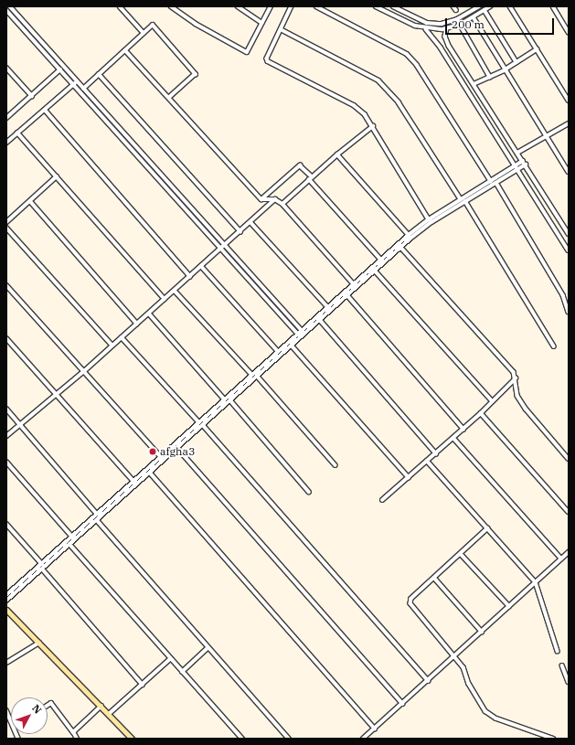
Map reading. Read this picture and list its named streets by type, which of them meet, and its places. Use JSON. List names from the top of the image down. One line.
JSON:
{"places":["afgha3"],"scale_bar":"200 m","north":"top right"}
